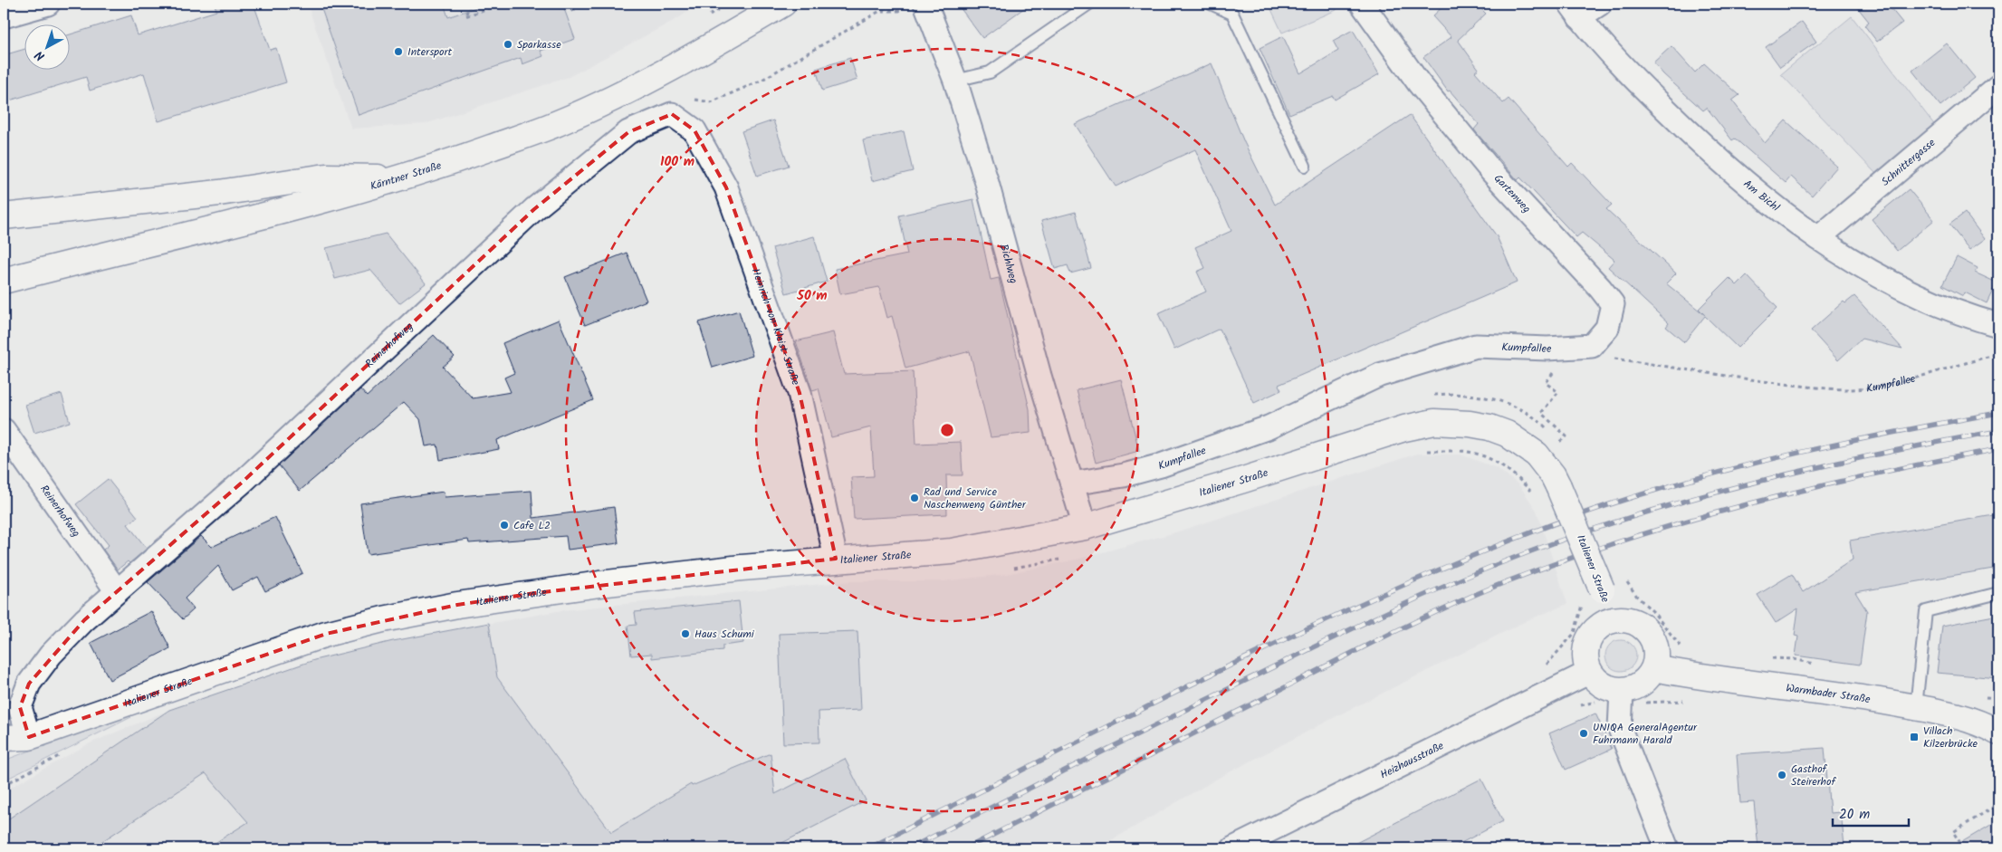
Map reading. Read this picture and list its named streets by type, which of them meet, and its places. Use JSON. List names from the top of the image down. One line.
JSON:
{"streets":{"street":["Schnittergasse","Kärntner Straße","Gartenweg","Am Bichl","Bichlweg","Heinrich-von-Kleist-Straße","Reinerhofweg","Kumpfallee","Italiener Straße","Warmbader Straße","Heizhausstraße"]},"crossings":[["Schnittergasse","Am Bichl"],["Gartenweg","Kumpfallee"],["Bichlweg","Kumpfallee"],["Bichlweg","Italiener Straße"],["Heinrich-von-Kleist-Straße","Reinerhofweg"],["Heinrich-von-Kleist-Straße","Italiener Straße"],["Reinerhofweg","Italiener Straße"],["Italiener Straße","Warmbader Straße"],["Italiener Straße","Heizhausstraße"],["Warmbader Straße","Heizhausstraße"]],"places":{"other":["Sparkasse","Intersport","Rad und Service Naschenweng Günther","Cafe L2","Haus Schumi","UNIQA GeneralAgentur Fuhrmann Harald","Gasthof Steirerhof"],"transit":["Villach Kilzerbrücke"]},"scale_bar":"20 m","north":"bottom left","rings":["100 m","50 m"]}
